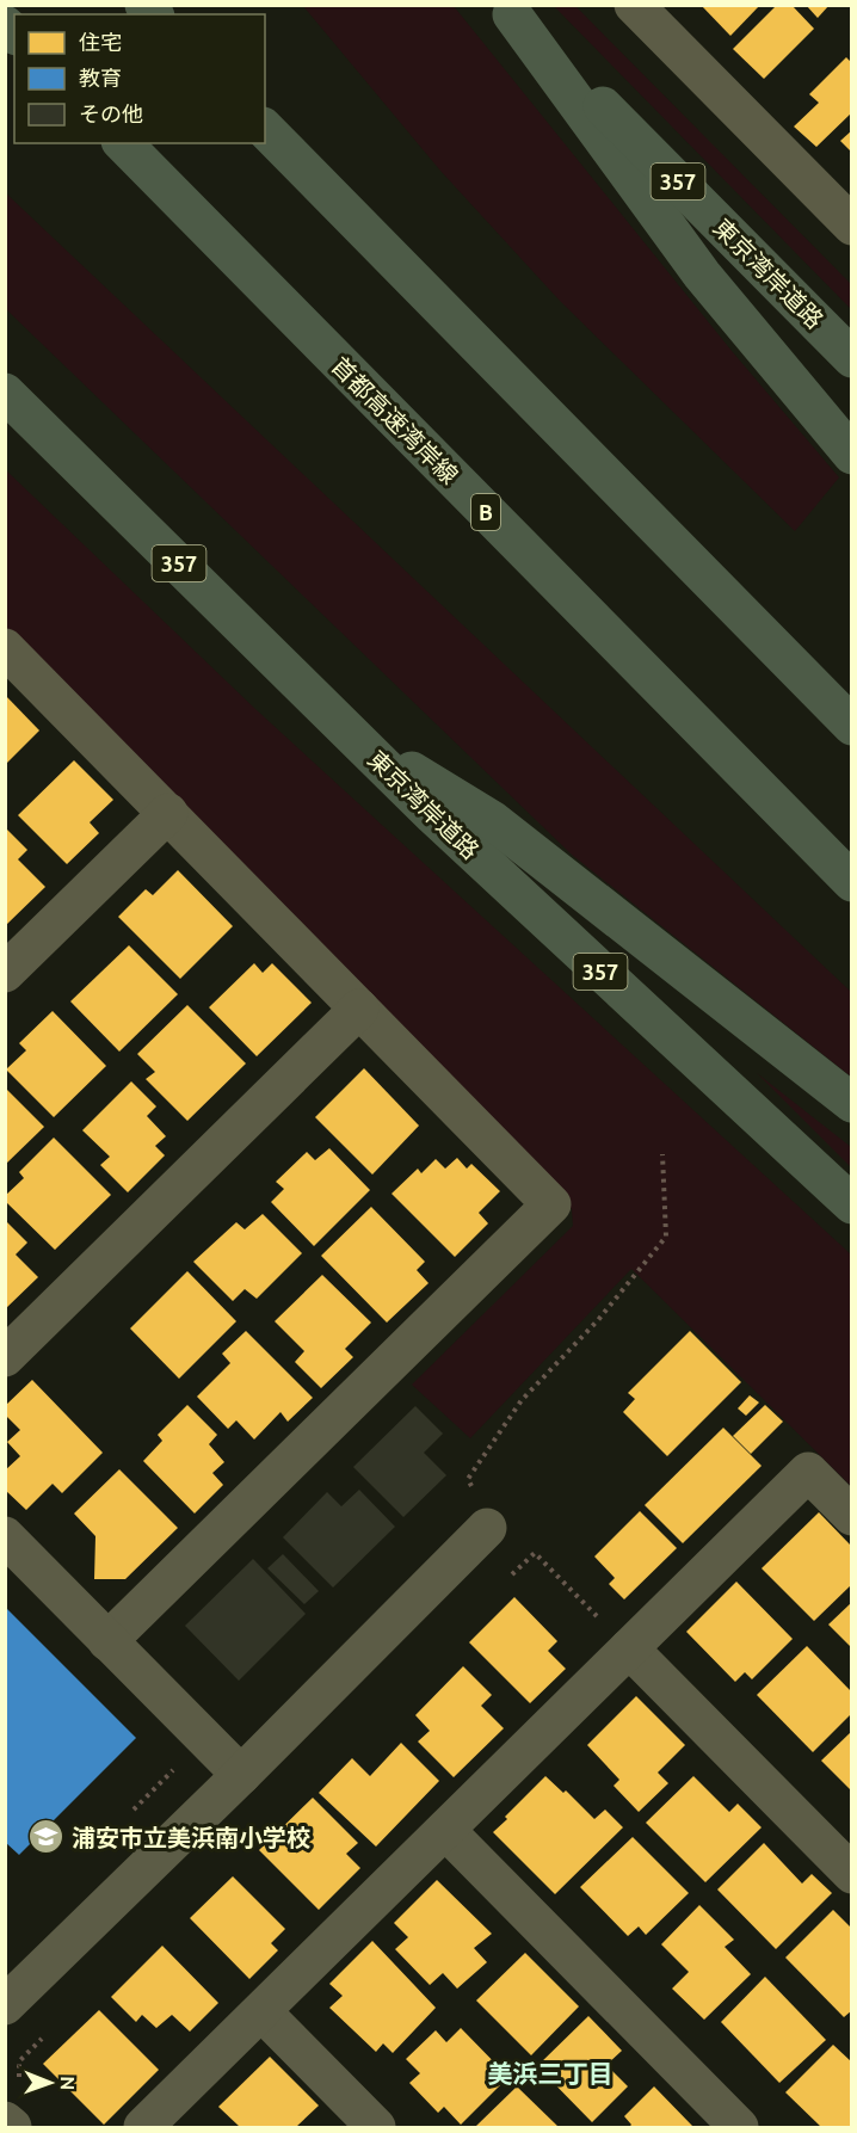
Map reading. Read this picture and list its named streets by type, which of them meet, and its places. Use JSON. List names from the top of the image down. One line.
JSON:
{"streets":{"highway":["357","東京湾岸道路","首都高速湾岸線","B"]},"districts":["美浜三丁目"],"places":{"school or university":["浦安市立美浜南小学校"]},"legend":["住宅","教育","その他"],"north":"right"}
